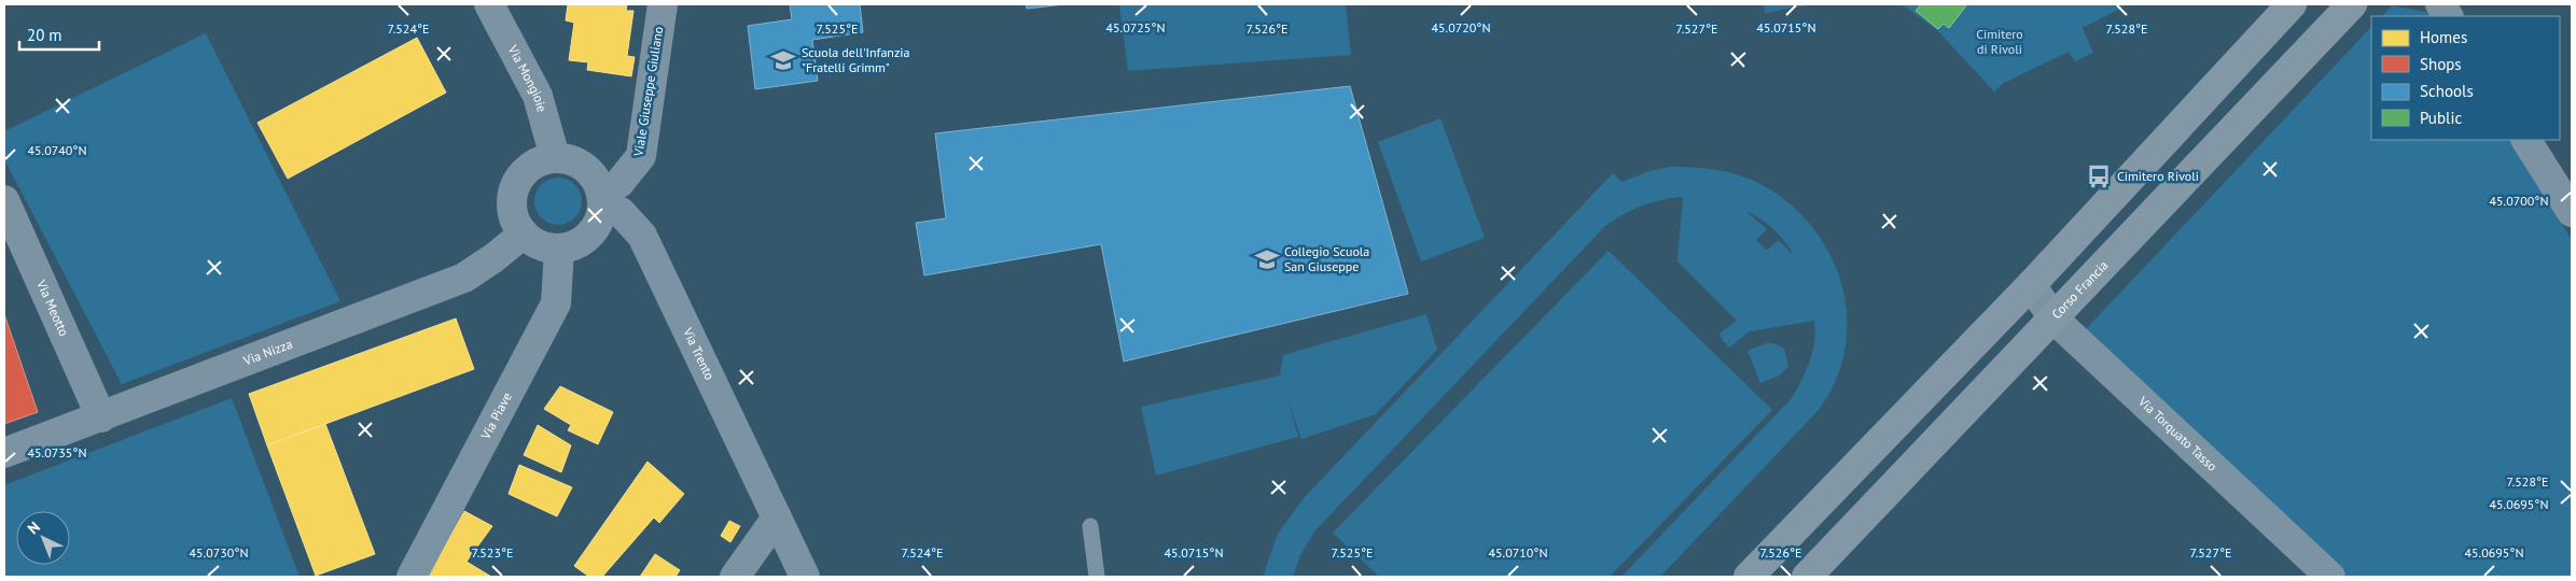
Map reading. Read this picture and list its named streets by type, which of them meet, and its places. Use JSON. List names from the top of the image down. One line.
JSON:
{"streets":{"main road":["Corso Francia"],"street":["Via Mongioie","Viale Giuseppe Giuliano","Via Meotto","Via Nizza","Via Trento","Via Piave","Via Torquato Tasso"]},"crossings":[["Via Mongioie","Viale Giuseppe Giuliano"],["Via Mongioie","Via Nizza"],["Via Mongioie","Via Trento"],["Via Mongioie","Via Piave"],["Viale Giuseppe Giuliano","Via Nizza"],["Viale Giuseppe Giuliano","Via Trento"],["Viale Giuseppe Giuliano","Via Piave"],["Corso Francia","Via Torquato Tasso"],["Via Meotto","Via Nizza"],["Via Nizza","Via Trento"],["Via Nizza","Via Piave"],["Via Trento","Via Piave"]],"parks":["Cimitero di Rivoli"],"places":{"school or university":["Scuola dell'Infanzia \"Fratelli Grimm\"","Collegio Scuola San Giuseppe"],"bus stop":["Cimitero Rivoli"]},"legend":["Homes","Shops","Schools","Public"],"scale_bar":"20 m","north":"top left","coordinates":["45.0715°N","45.0725°N","45.0720°N","7.524°E","7.525°E","7.526°E","7.528°E","7.527°E","45.0740°N","45.0700°N","45.0735°N","45.0695°N","7.523°E","45.0730°N","45.0710°N"]}
